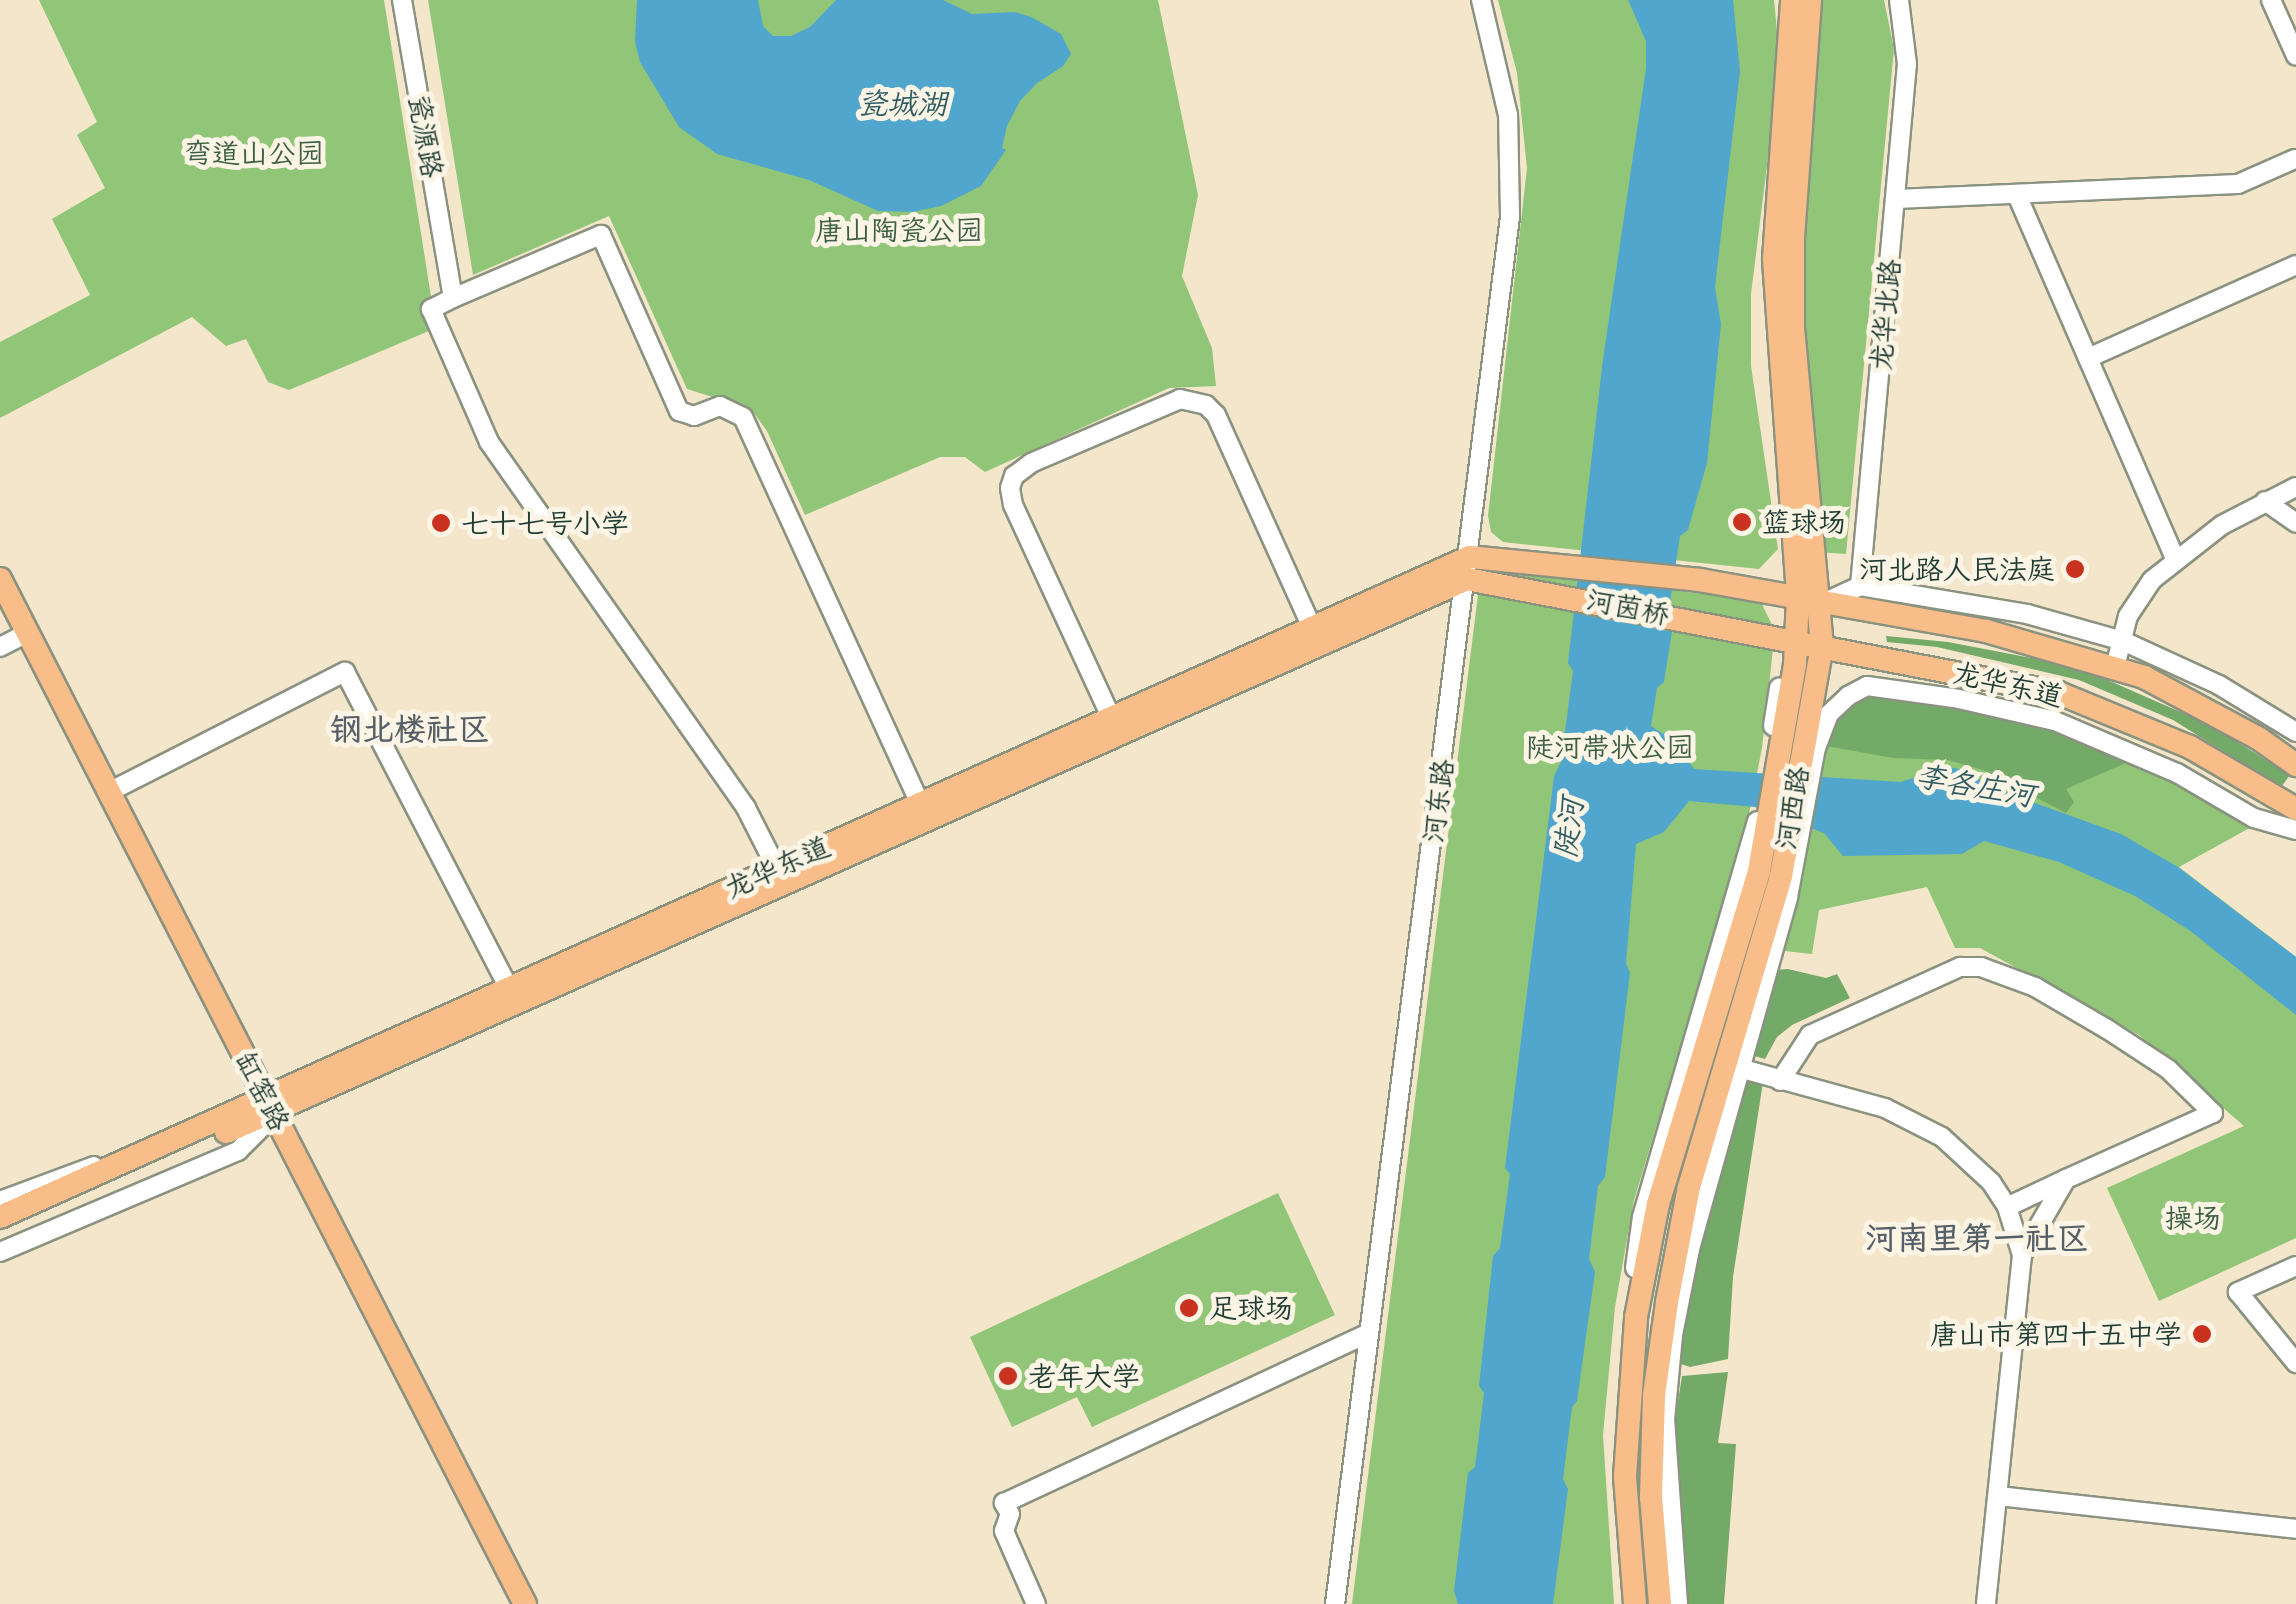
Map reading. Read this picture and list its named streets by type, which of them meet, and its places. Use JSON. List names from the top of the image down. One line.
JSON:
{"streets":{"main road":["河茵桥","龙华东道","河西路","缸窑路"],"street":["瓷源路","龙华北路","河东路"]},"crossings":[["河茵桥","龙华东道"],["河茵桥","河东路"],["龙华东道","河东路"],["龙华东道","河西路"],["龙华东道","缸窑路"]],"districts":["钢北楼社区","河南里第一社区"],"water":["瓷城湖","李各庄河","陡河"],"parks":["弯道山公园","唐山陶瓷公园","陡河带状公园","操场"],"places":["篮球场","七十七号小学","河北路人民法庭","足球场","唐山市第四十五中学","老年大学"]}
